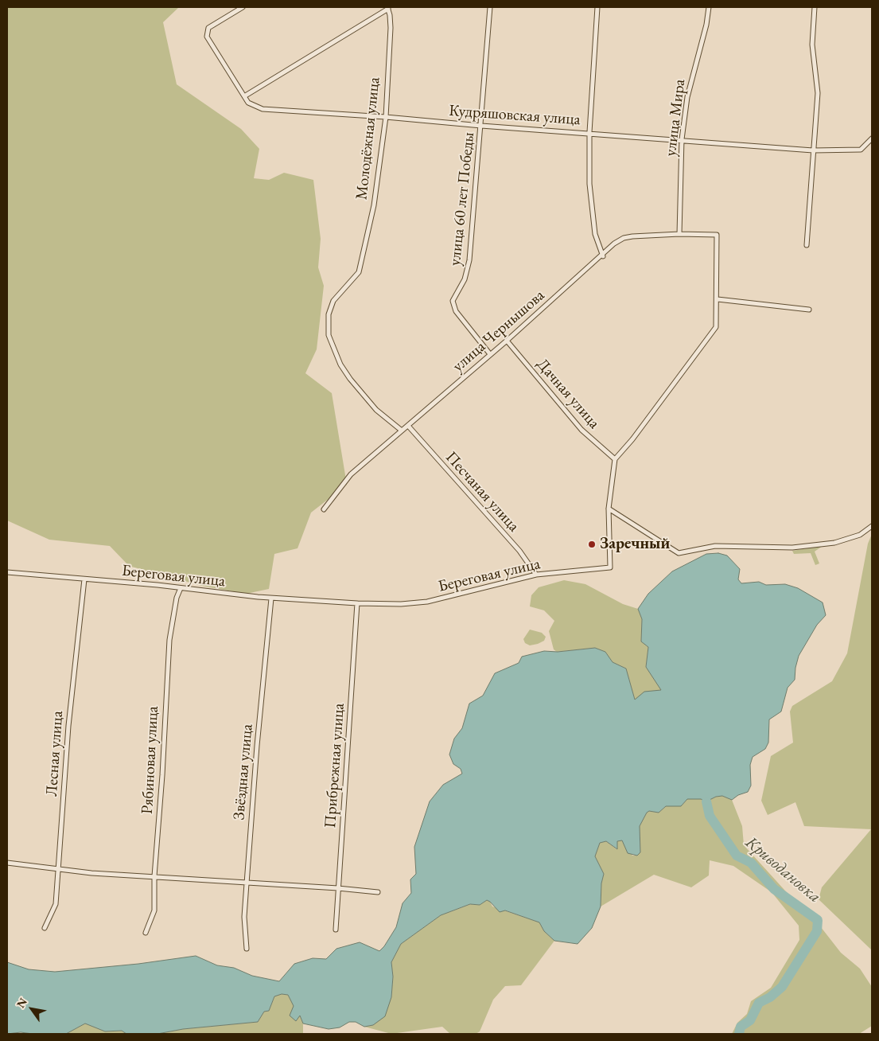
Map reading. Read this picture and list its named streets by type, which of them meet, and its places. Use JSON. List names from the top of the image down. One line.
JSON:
{"streets":{"street":["Кудряшовская улица","улица Мира","Молодёжная улица","улица 60 лет Победы","улица Чернышова","Дачная улица","Песчаная улица","Береговая улица","Лесная улица","Рябиновая улица","Прибрежная улица","Звёздная улица"]},"crossings":[["Кудряшовская улица","улица Мира"],["Кудряшовская улица","Молодёжная улица"],["Кудряшовская улица","улица 60 лет Победы"],["улица Мира","улица Чернышова"],["Молодёжная улица","улица Чернышова"],["улица 60 лет Победы","улица Чернышова"],["улица Чернышова","Дачная улица"],["улица Чернышова","Песчаная улица"],["Дачная улица","Береговая улица"],["Песчаная улица","Береговая улица"],["Береговая улица","Лесная улица"],["Береговая улица","Рябиновая улица"],["Береговая улица","Прибрежная улица"],["Береговая улица","Звёздная улица"]],"water":["Криводановка"],"places":["Заречный"],"north":"top left"}
